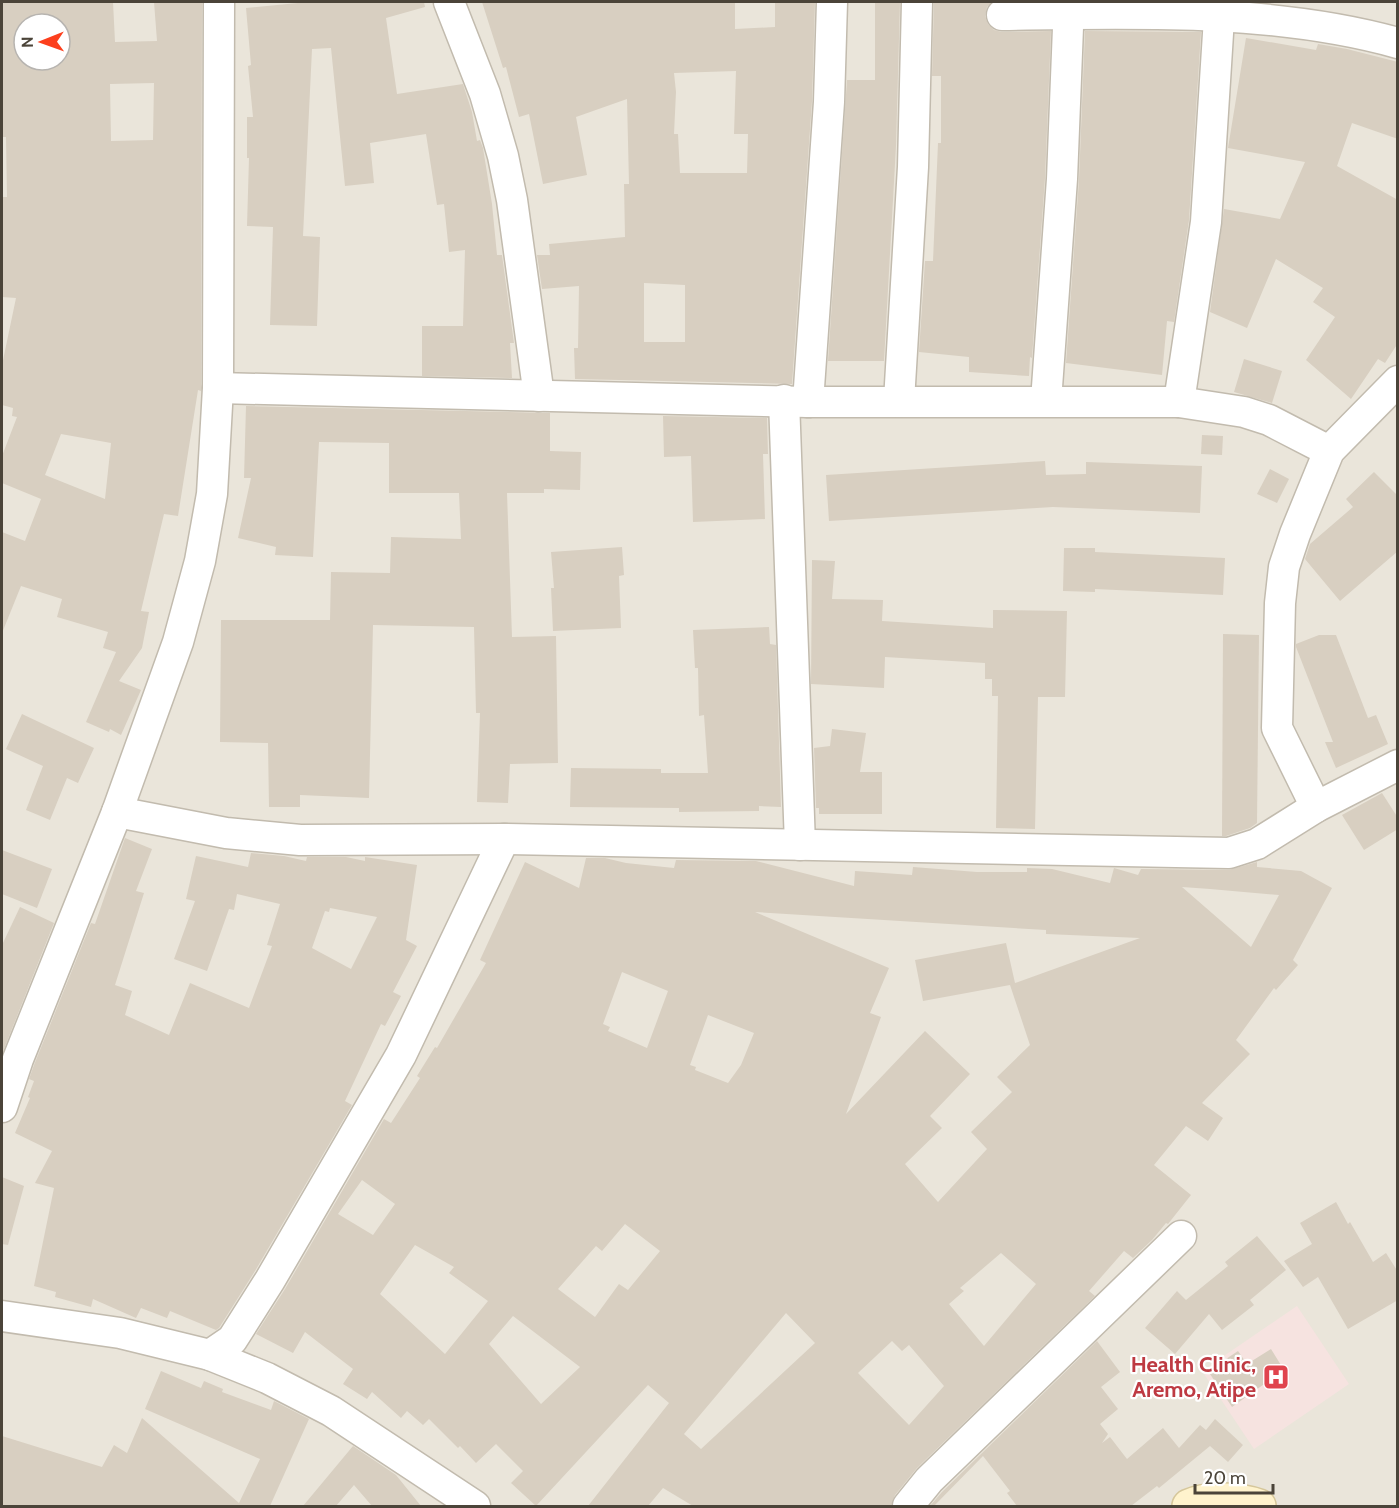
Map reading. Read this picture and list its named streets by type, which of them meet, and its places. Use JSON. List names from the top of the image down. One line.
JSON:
{"places":{"hospital":["Health Clinic, Aremo, Atipe"]},"scale_bar":"20 m","north":"left"}
